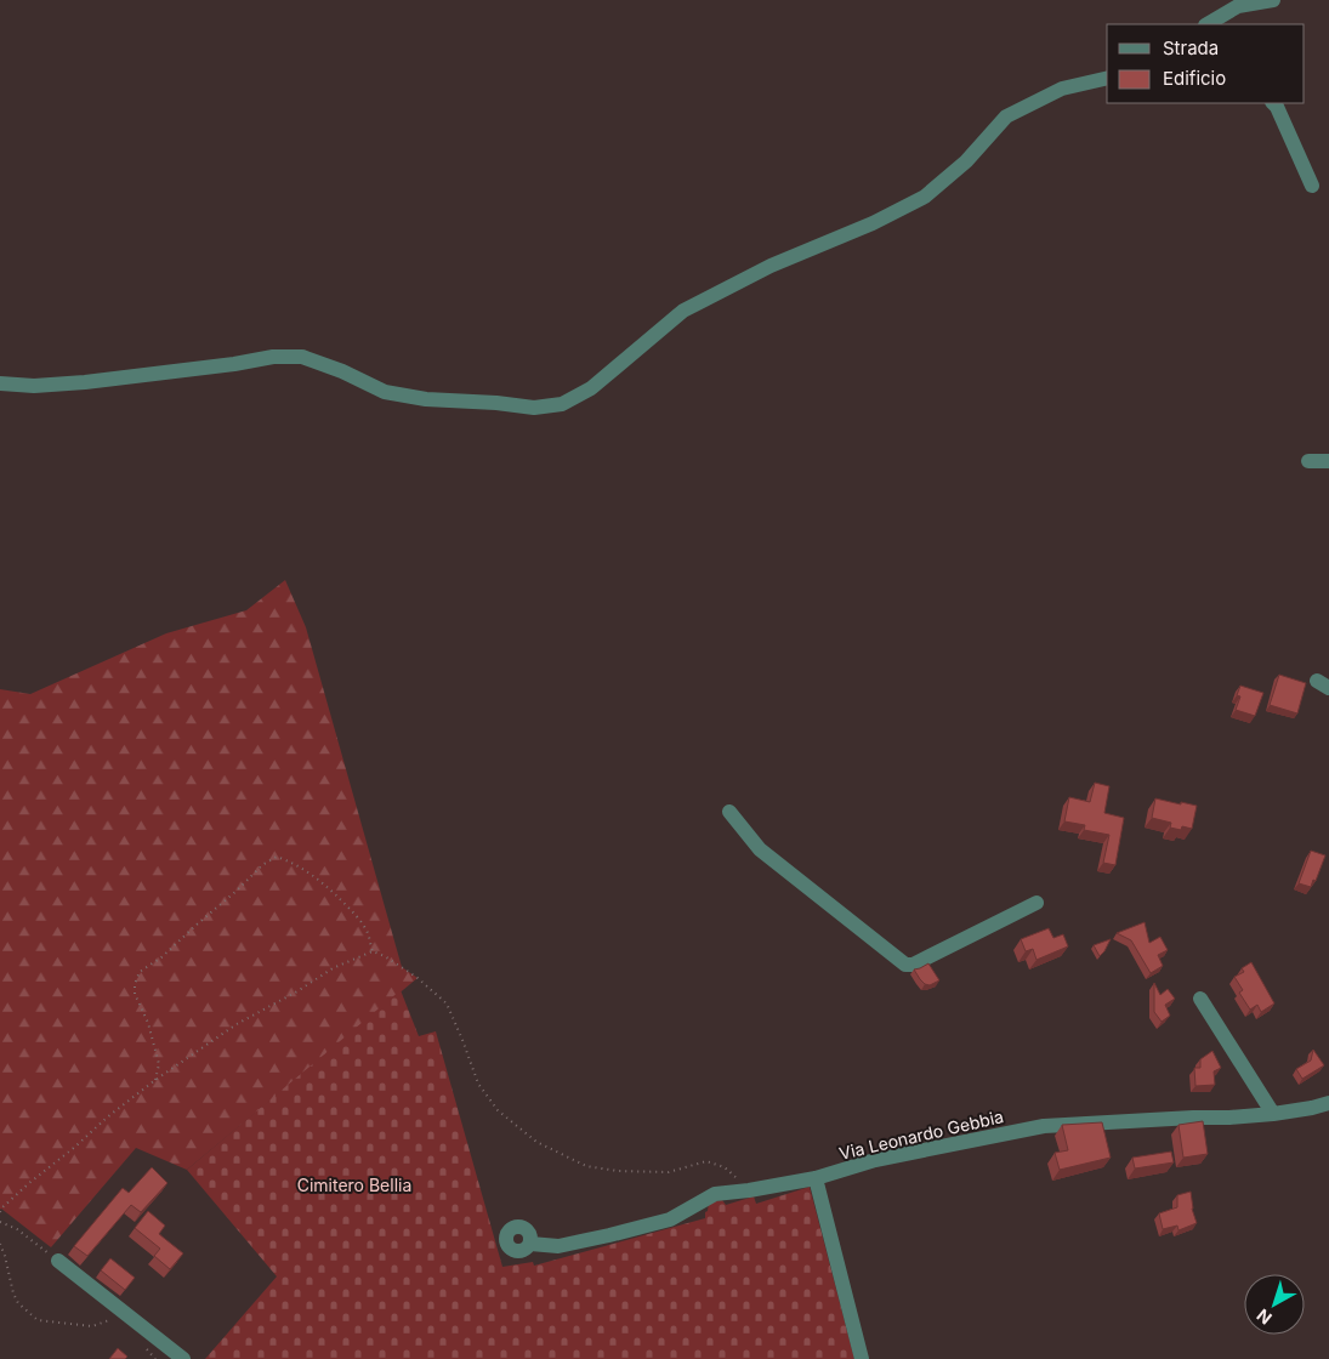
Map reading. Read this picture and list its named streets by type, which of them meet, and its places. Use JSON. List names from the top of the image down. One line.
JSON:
{"streets":{"street":["Via Leonardo Gebbia"]},"parks":["Cimitero Bellia"],"legend":["Strada","Edificio"],"north":"bottom left"}
